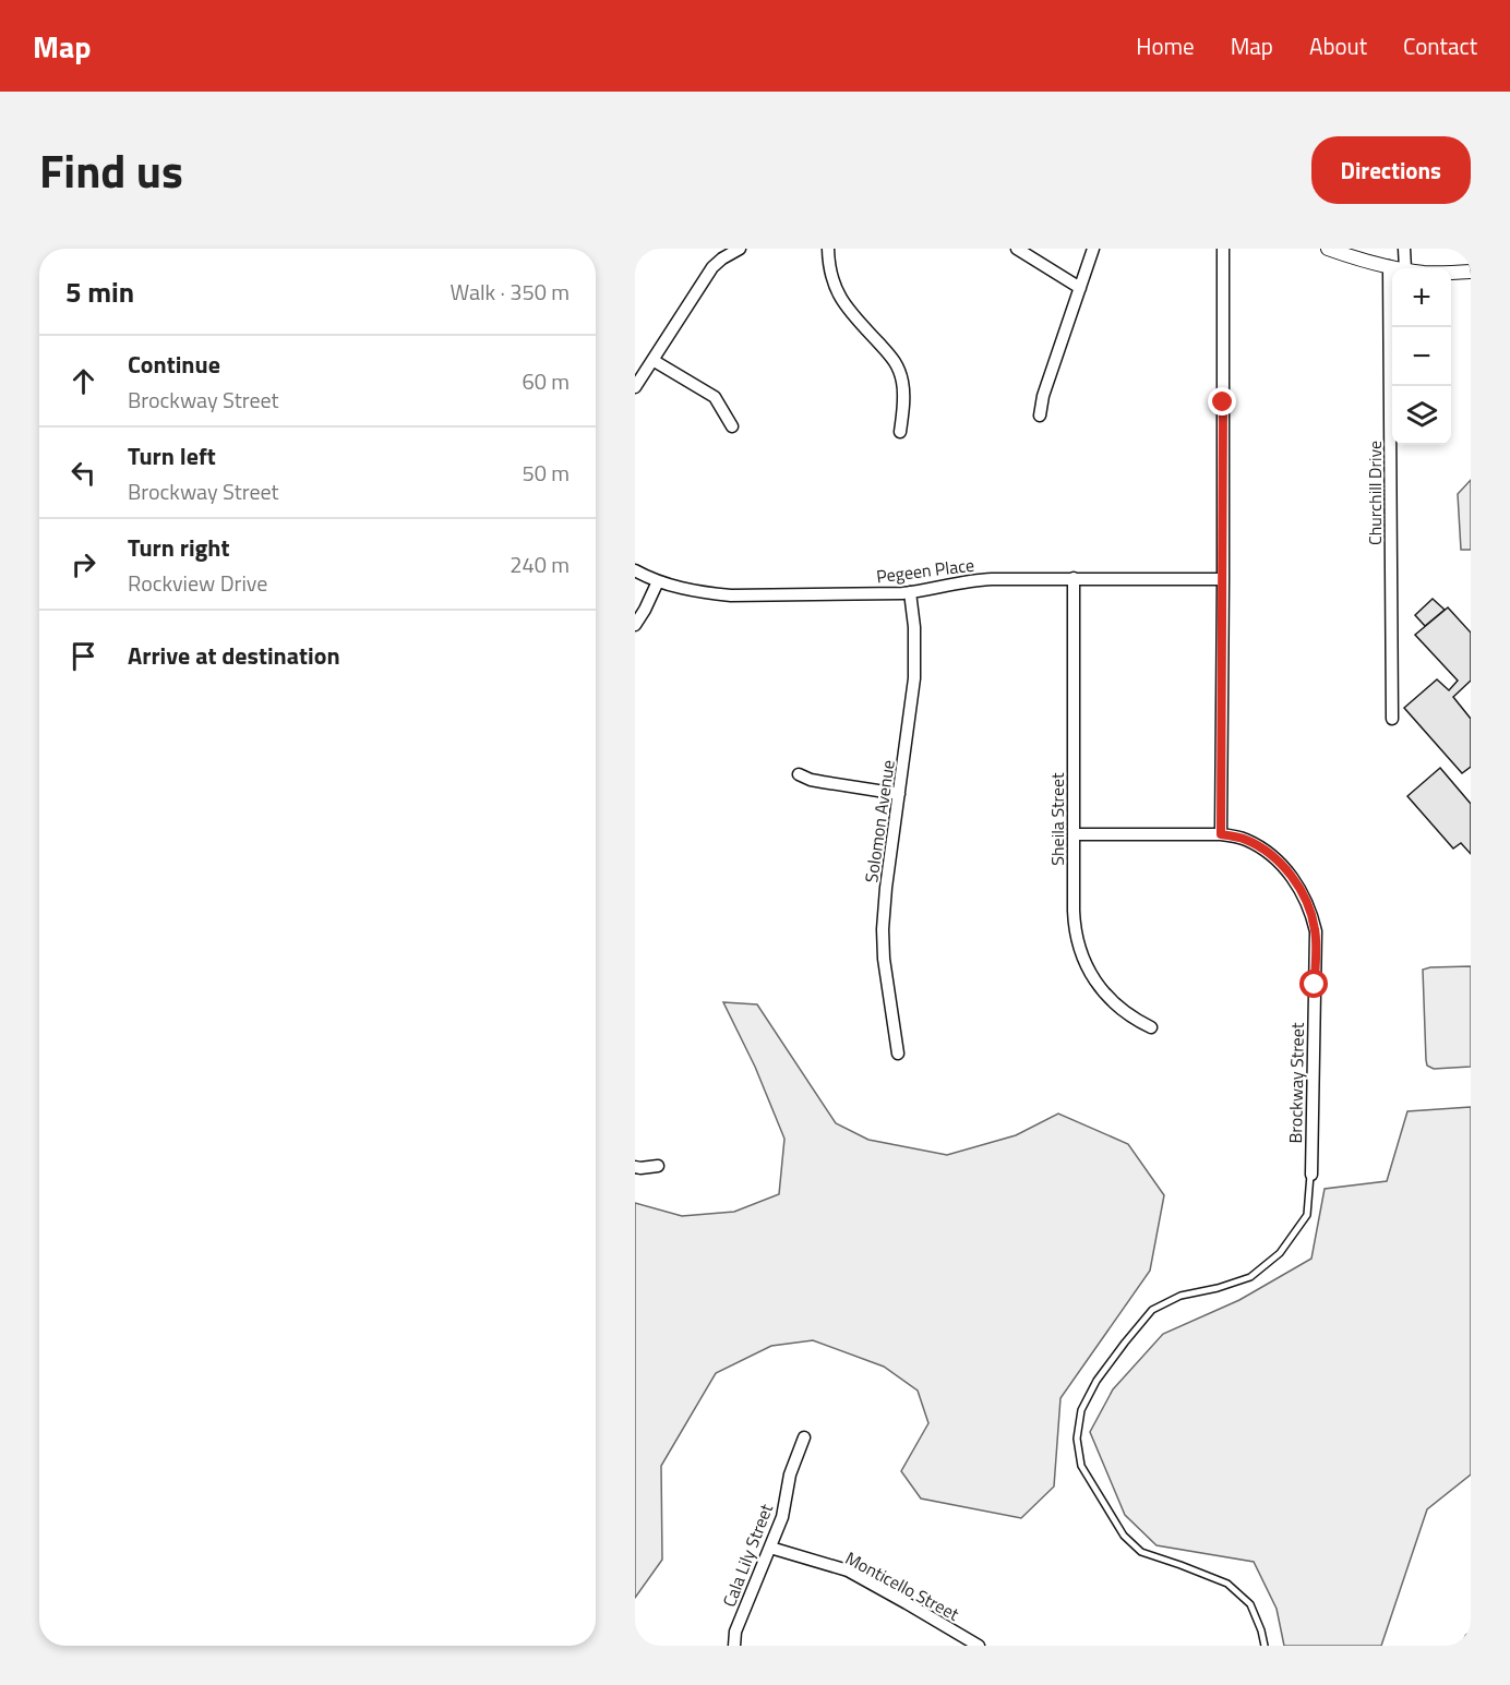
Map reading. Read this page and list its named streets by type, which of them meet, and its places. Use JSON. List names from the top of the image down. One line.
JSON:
{"streets":{"street":["Churchill Drive","Pegeen Place","Sheila Street","Solomon Avenue","Brockway Street","Cala Lily Street","Monticello Street"]},"crossings":[["Pegeen Place","Sheila Street"],["Pegeen Place","Solomon Avenue"],["Sheila Street","Brockway Street"],["Cala Lily Street","Monticello Street"]],"page":{"header":"Map","nav":["Home","Map","About","Contact"],"title":"Find us","buttons":"Directions","heading":["5 min","Walk · 350 m"],"map_buttons":["+","−"],"list":[["Continue","Brockway Street","60 m"],["Turn left","Brockway Street","50 m"],["Turn right","Rockview Drive","240 m"],"Arrive at destination"]}}
